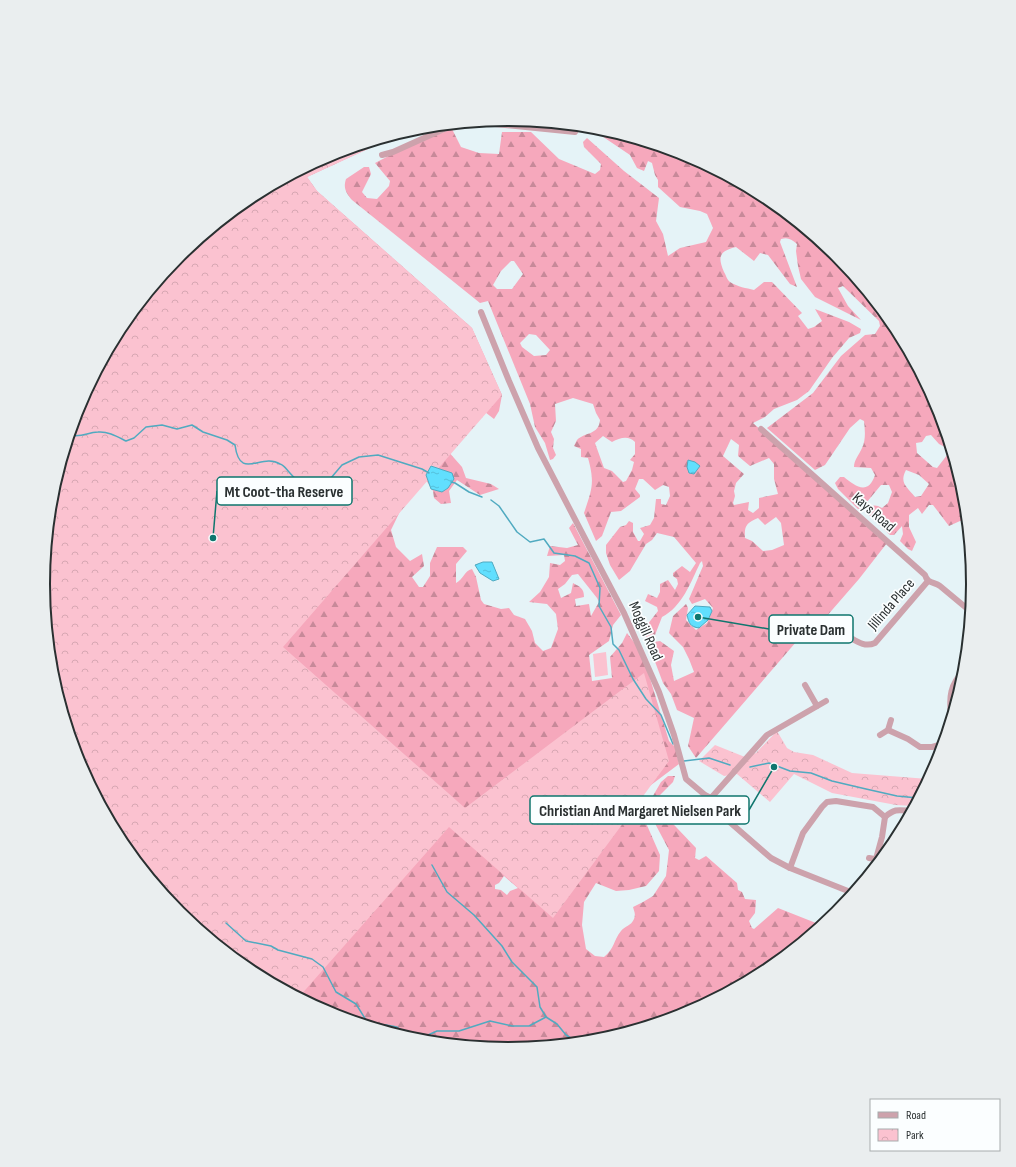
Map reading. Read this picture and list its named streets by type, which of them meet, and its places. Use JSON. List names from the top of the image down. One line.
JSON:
{"streets":{"street":["Kays Road","Jillinda Place","Moggill Road"]},"crossings":[["Kays Road","Jillinda Place"]],"places":["Mt Coot-tha Reserve","Private Dam","Christian And Margaret Nielsen Park"],"legend":["Road","Park"]}
